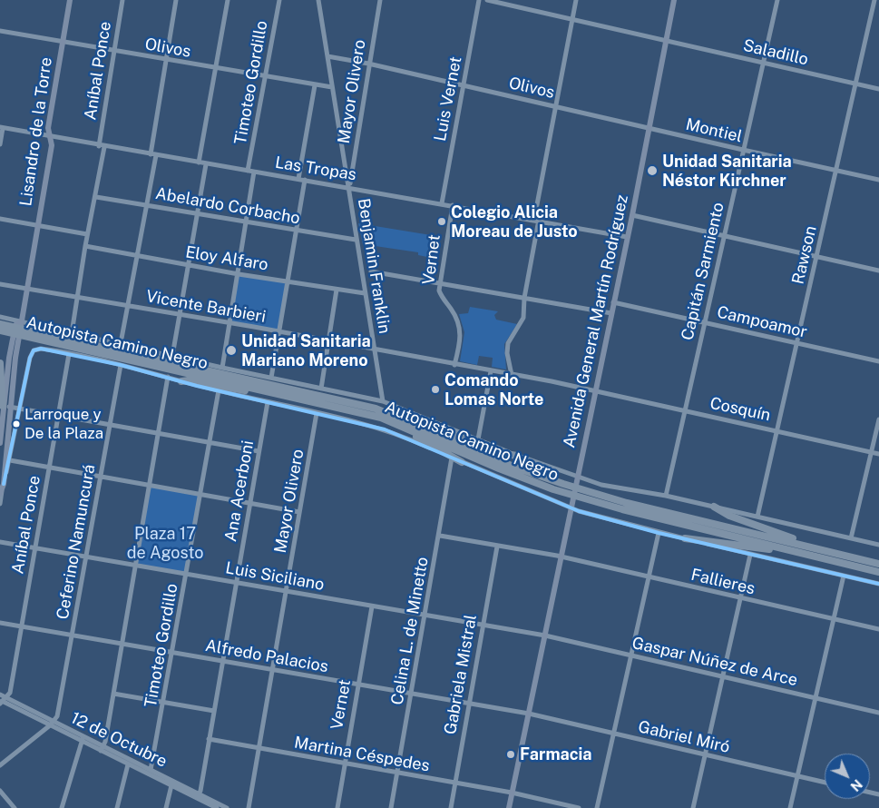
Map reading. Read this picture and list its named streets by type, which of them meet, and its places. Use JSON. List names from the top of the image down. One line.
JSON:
{"streets":{"highway":["Autopista Camino Negro"],"main road":["Lisandro de la Torre","Avenida General Martín Rodríguez"],"street":["Olivos","Saladillo","Aníbal Ponce","Timoteo Gordillo","Mayor Olivero","Luis Vernet","Montiel","Las Tropas","Abelardo Corbacho","Rawson","Eloy Alfaro","Vernet","Benjamin Franklin","Capitán Sarmiento","Vicente Barbieri","Campoamor","Cosquín","Ana Acerboni","Ceferino Namuncurá","Luis Siciliano","Fallieres","Celina L. de Minetto","Alfredo Palacios","Gaspar Núñez de Arce","Gabriela Mistral","Gabriel Miró","12 de Octubre","Martina Céspedes"]},"crossings":[["Olivos","Aníbal Ponce"],["Olivos","Timoteo Gordillo"],["Olivos","Mayor Olivero"],["Olivos","Luis Vernet"],["Olivos","Montiel"],["Olivos","Lisandro de la Torre"],["Olivos","Benjamin Franklin"],["Olivos","Avenida General Martín Rodríguez"],["Saladillo","Rawson"],["Saladillo","Capitán Sarmiento"],["Saladillo","Avenida General Martín Rodríguez"],["Aníbal Ponce","Las Tropas"],["Aníbal Ponce","Luis Siciliano"],["Aníbal Ponce","Alfredo Palacios"],["Aníbal Ponce","12 de Octubre"],["Timoteo Gordillo","Las Tropas"],["Timoteo Gordillo","Luis Siciliano"],["Timoteo Gordillo","Alfredo Palacios"],["Timoteo Gordillo","12 de Octubre"],["Mayor Olivero","Las Tropas"],["Mayor Olivero","Benjamin Franklin"],["Mayor Olivero","Luis Siciliano"],["Mayor Olivero","Alfredo Palacios"],["Mayor Olivero","Martina Céspedes"],["Luis Vernet","Las Tropas"],["Montiel","Rawson"],["Montiel","Capitán Sarmiento"],["Montiel","Avenida General Martín Rodríguez"],["Lisandro de la Torre","Las Tropas"],["Lisandro de la Torre","Vicente Barbieri"],["Las Tropas","Vernet"],["Las Tropas","Benjamin Franklin"],["Las Tropas","Avenida General Martín Rodríguez"],["Abelardo Corbacho","Benjamin Franklin"],["Rawson","Campoamor"],["Rawson","Cosquín"],["Eloy Alfaro","Benjamin Franklin"],["Vernet","Vicente Barbieri"],["Vernet","Luis Siciliano"],["Vernet","Alfredo Palacios"],["Vernet","Martina Céspedes"],["Benjamin Franklin","Vicente Barbieri"],["Capitán Sarmiento","Campoamor"],["Capitán Sarmiento","Cosquín"],["Vicente Barbieri","Avenida General Martín Rodríguez"],["Vicente Barbieri","Cosquín"],["Avenida General Martín Rodríguez","Campoamor"],["Avenida General Martín Rodríguez","Cosquín"],["Avenida General Martín Rodríguez","Luis Siciliano"],["Avenida General Martín Rodríguez","Fallieres"],["Avenida General Martín Rodríguez","Alfredo Palacios"],["Avenida General Martín Rodríguez","Gaspar Núñez de Arce"],["Avenida General Martín Rodríguez","Gabriel Miró"],["Avenida General Martín Rodríguez","Martina Céspedes"],["Ana Acerboni","Luis Siciliano"],["Ana Acerboni","Alfredo Palacios"],["Ana Acerboni","12 de Octubre"],["Ana Acerboni","Martina Céspedes"],["Ceferino Namuncurá","Luis Siciliano"],["Ceferino Namuncurá","Alfredo Palacios"],["Ceferino Namuncurá","12 de Octubre"],["Luis Siciliano","Celina L. de Minetto"],["Luis Siciliano","Gaspar Núñez de Arce"],["Luis Siciliano","Gabriela Mistral"],["Fallieres","Celina L. de Minetto"],["Fallieres","Gabriela Mistral"],["Celina L. de Minetto","Alfredo Palacios"],["Celina L. de Minetto","Martina Céspedes"],["Alfredo Palacios","Gabriela Mistral"],["Alfredo Palacios","Gabriel Miró"],["Gabriela Mistral","Martina Céspedes"]],"parks":["Plaza 17 de Agosto"],"places":["Unidad Sanitaria Néstor Kirchner","Colegio Alicia Moreau de Justo","Unidad Sanitaria Mariano Moreno","Comando Lomas Norte","Larroque y De la Plaza","Farmacia"],"north":"bottom right"}
